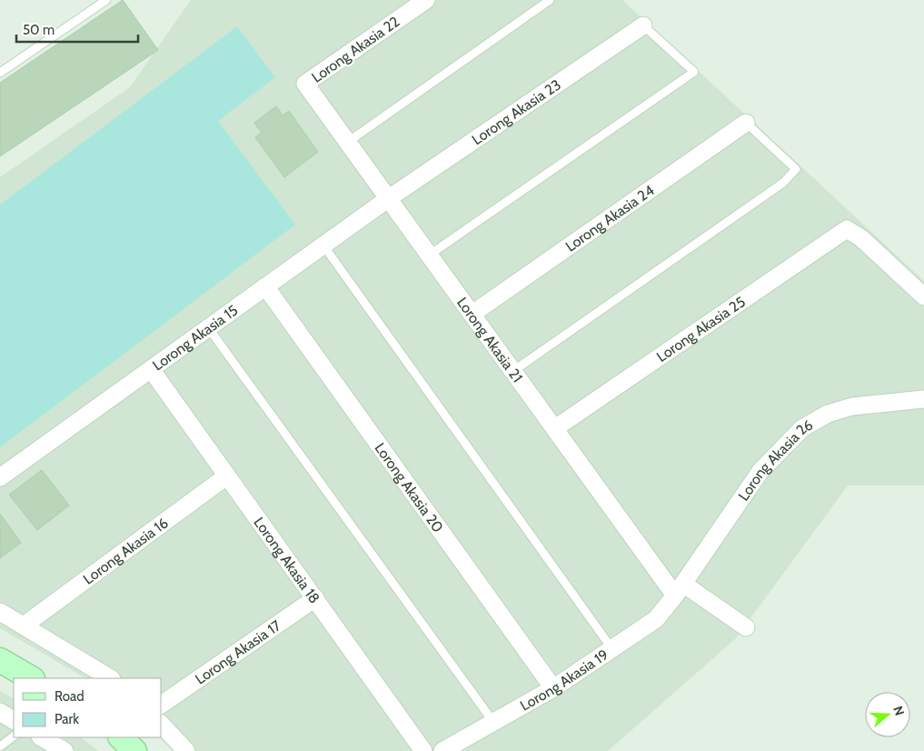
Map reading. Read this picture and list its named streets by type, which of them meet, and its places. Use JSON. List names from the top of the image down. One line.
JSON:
{"streets":{"street":["Lorong Akasia 22","Lorong Akasia 23","Lorong Akasia 24","Lorong Akasia 25","Lorong Akasia 15","Lorong Akasia 21","Lorong Akasia 26","Lorong Akasia 20","Lorong Akasia 16","Lorong Akasia 18","Lorong Akasia 17","Lorong Akasia 19"]},"crossings":[["Lorong Akasia 22","Lorong Akasia 21"],["Lorong Akasia 23","Lorong Akasia 15"],["Lorong Akasia 23","Lorong Akasia 21"],["Lorong Akasia 24","Lorong Akasia 21"],["Lorong Akasia 25","Lorong Akasia 21"],["Lorong Akasia 15","Lorong Akasia 21"],["Lorong Akasia 15","Lorong Akasia 20"],["Lorong Akasia 15","Lorong Akasia 18"],["Lorong Akasia 21","Lorong Akasia 26"],["Lorong Akasia 21","Lorong Akasia 19"],["Lorong Akasia 26","Lorong Akasia 19"],["Lorong Akasia 20","Lorong Akasia 19"],["Lorong Akasia 16","Lorong Akasia 18"],["Lorong Akasia 18","Lorong Akasia 17"]],"legend":["Road","Park"],"scale_bar":"50 m","north":"right"}
